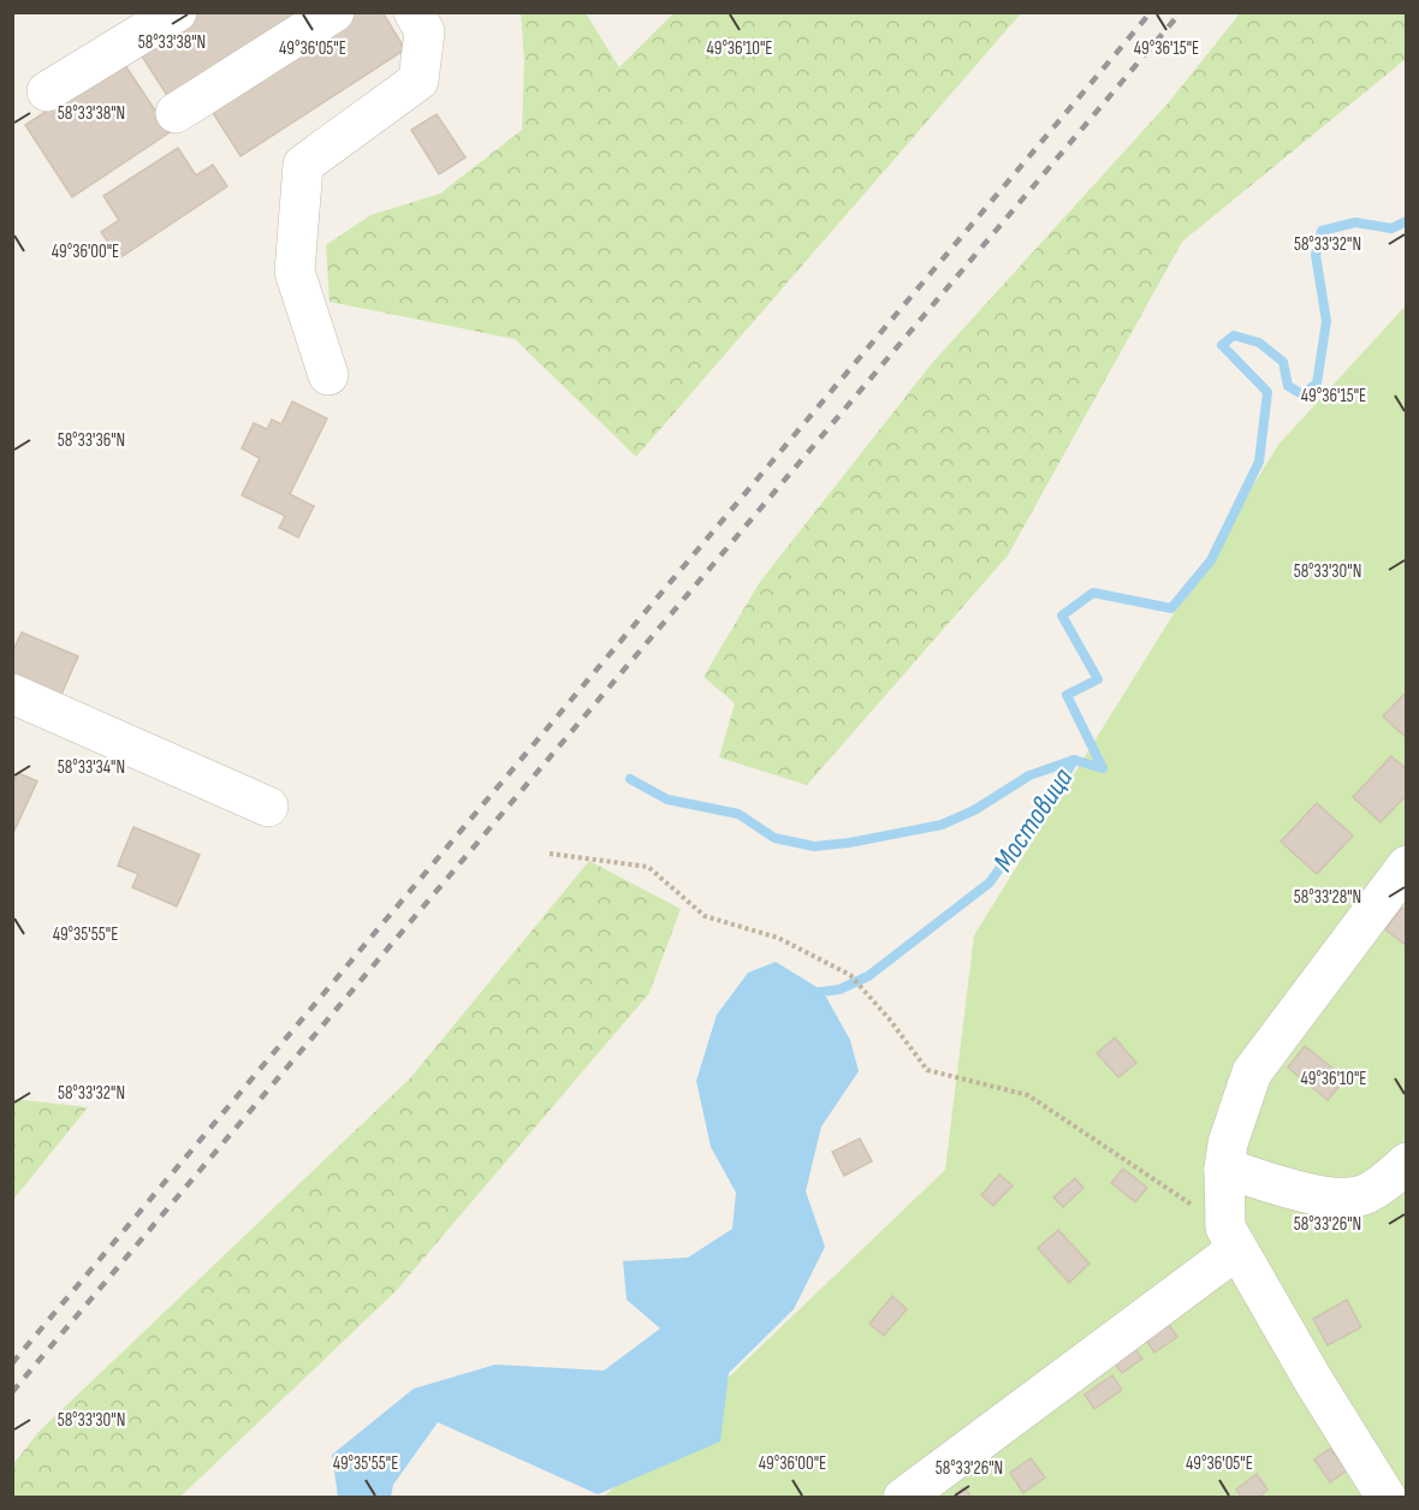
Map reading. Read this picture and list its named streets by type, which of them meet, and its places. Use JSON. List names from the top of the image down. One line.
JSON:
{"water":["Мостовица"],"coordinates":["58°33'38\"N","49°36'05\"E","49°36'10\"E","49°36'15\"E","58°33'32\"N","49°36'00\"E","58°33'36\"N","58°33'30\"N","58°33'34\"N","58°33'28\"N","49°35'55\"E","58°33'26\"N"]}
